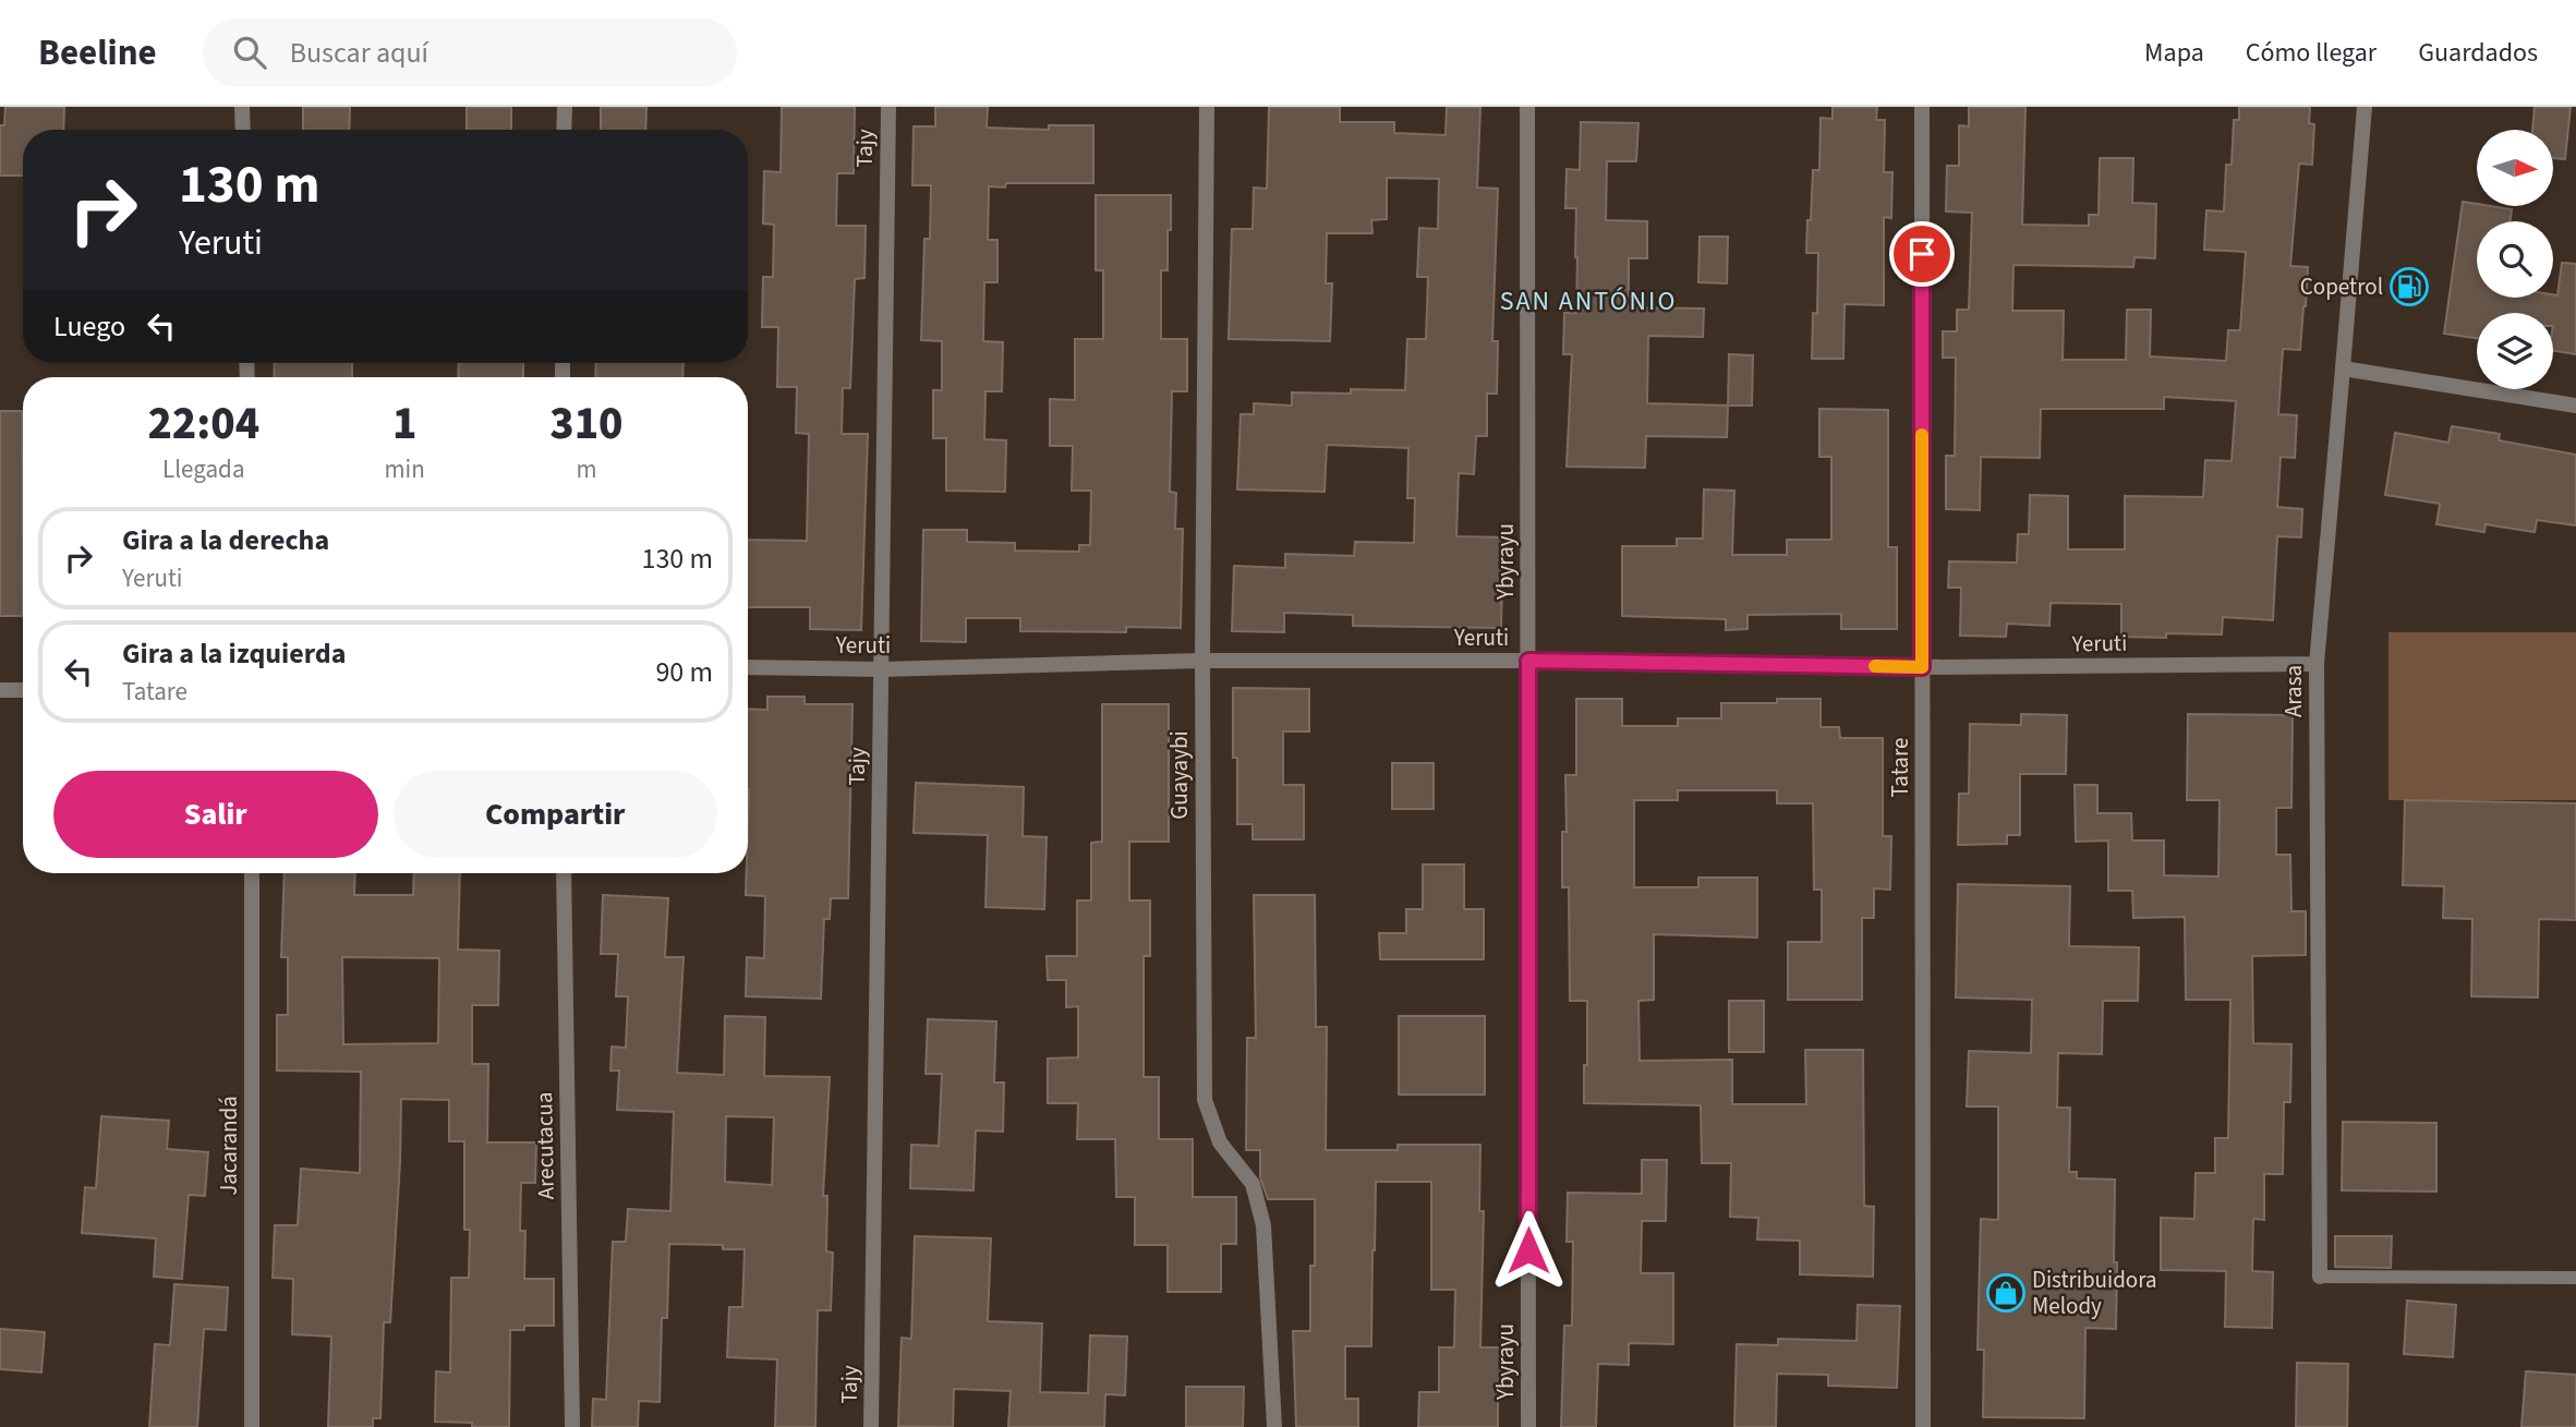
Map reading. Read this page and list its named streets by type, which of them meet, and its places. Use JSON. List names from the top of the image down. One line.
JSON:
{"streets":{"street":["Tajy","Ybyrayu","Yeruti","Arasa","Tatare","Guayaybi","Jacarandá","Arecutacua"]},"crossings":[["Tajy","Yeruti"],["Ybyrayu","Yeruti"],["Yeruti","Arasa"],["Yeruti","Tatare"],["Yeruti","Guayaybi"]],"districts":["SAN ANTÓNIO"],"places":{"fuel station":["Copetrol"],"shop":["Distribuidora Melody"]},"north":"right","page":{"header":"Beeline","search":"Buscar aquí","nav":["Mapa","Cómo llegar","Guardados"],"turn":["130 m","Yeruti"],"then":"Luego","eta":["22:04","Llegada","1","min","310","m"],"list":[{"name":"Gira a la derecha","note":"Yeruti","value":"130 m"},{"name":"Gira a la izquierda","note":"Tatare","value":"90 m"}],"buttons":["Salir","Compartir"]}}
